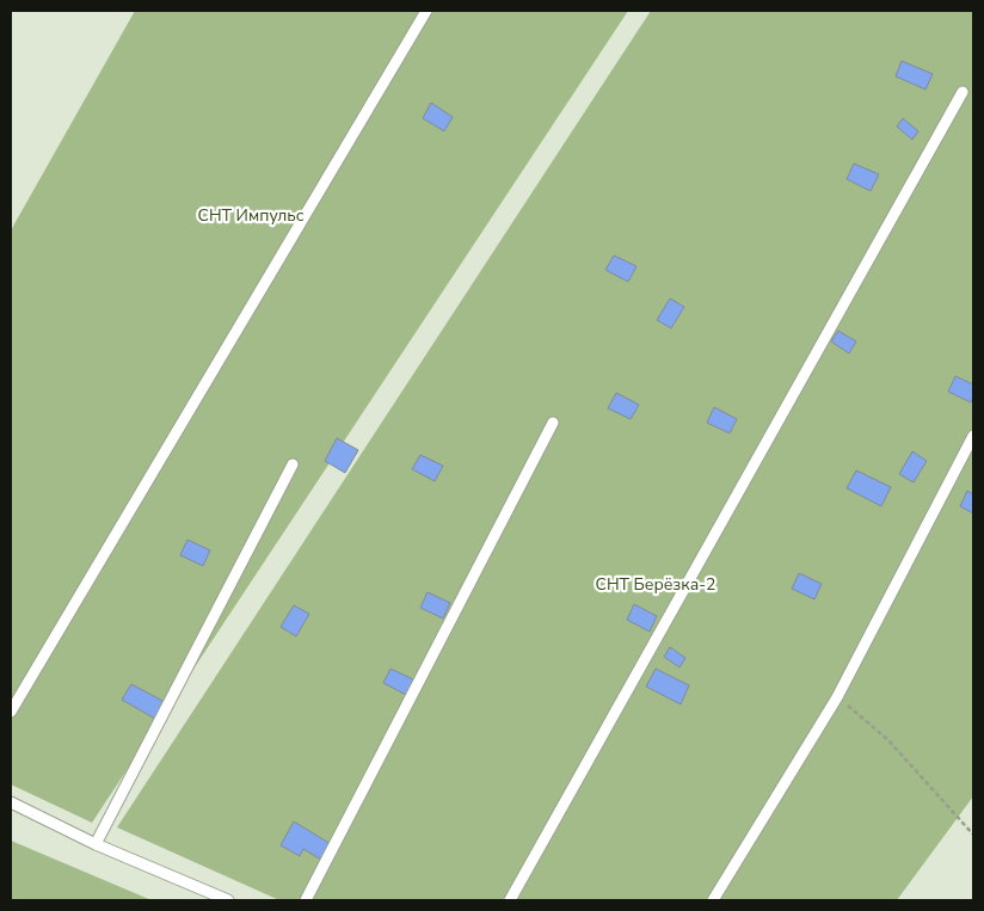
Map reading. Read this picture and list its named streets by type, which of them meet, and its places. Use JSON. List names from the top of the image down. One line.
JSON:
{"parks":["СНТ Импульс","СНТ Берёзка-2"]}
